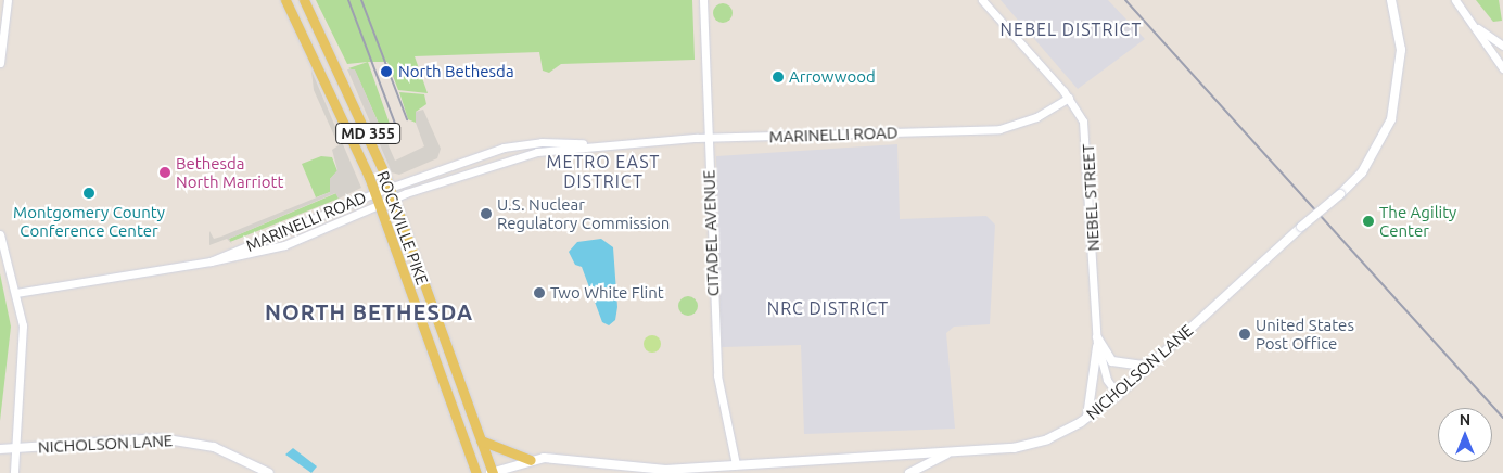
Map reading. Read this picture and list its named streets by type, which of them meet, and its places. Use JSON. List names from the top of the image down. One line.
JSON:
{"streets":{"main road":["MD 355","ROCKVILLE PIKE","NICHOLSON LANE"],"street":["MARINELLI ROAD","NEBEL STREET","CITADEL AVENUE"]},"crossings":[["MARINELLI ROAD","NEBEL STREET"],["MARINELLI ROAD","ROCKVILLE PIKE"],["MARINELLI ROAD","CITADEL AVENUE"],["NEBEL STREET","NICHOLSON LANE"],["ROCKVILLE PIKE","NICHOLSON LANE"],["CITADEL AVENUE","NICHOLSON LANE"]],"districts":["NEBEL DISTRICT","METRO EAST DISTRICT","NRC DISTRICT","NORTH BETHESDA"],"places":["North Bethesda","Arrowwood","Bethesda North Marriott","Montgomery County Conference Center","U.S. Nuclear Regulatory Commission","The Agility Center","Two White Flint","United States Post Office"],"north":"top"}
